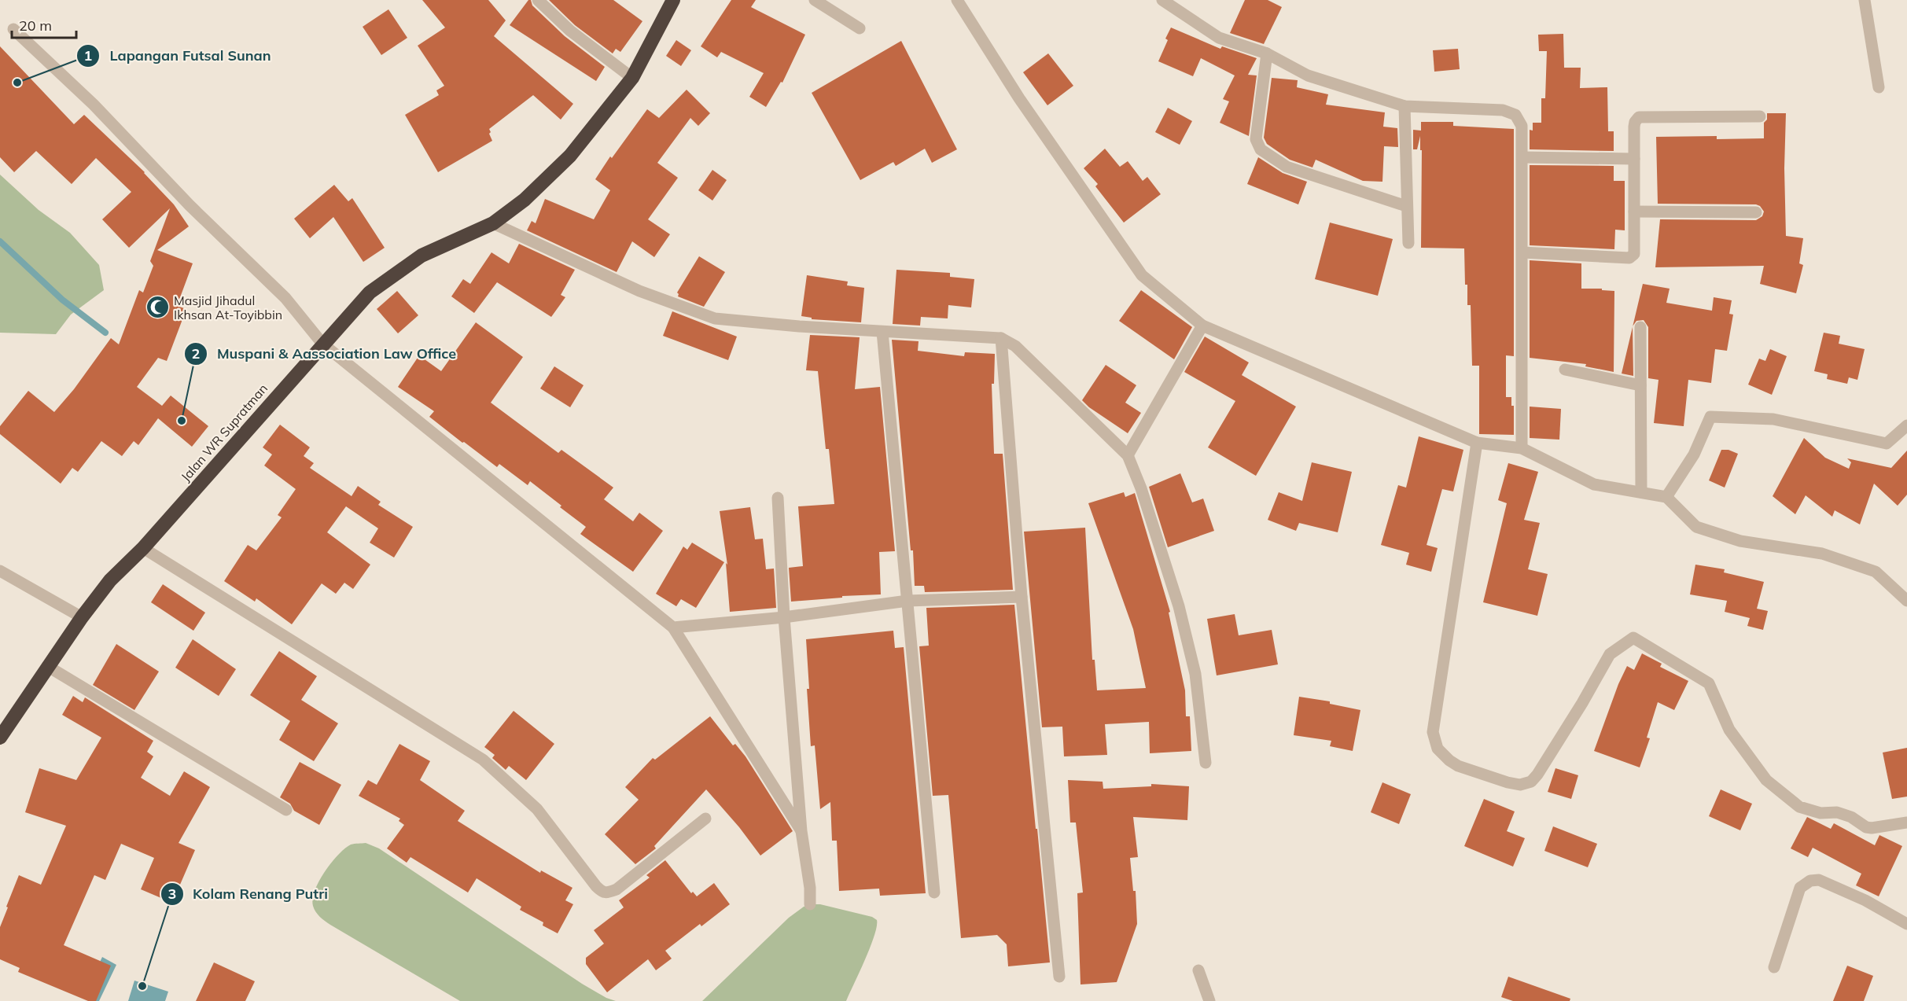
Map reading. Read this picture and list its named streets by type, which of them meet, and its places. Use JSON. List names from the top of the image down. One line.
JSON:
{"streets":{"highway":["Jalan WR Supratman"]},"places":{"other":["Lapangan Futsal Sunan","Muspani & Aassociation Law Office","Kolam Renang Putri"],"mosque":["Masjid Jihadul Ikhsan At-Toyibbin"]},"scale_bar":"20 m"}
